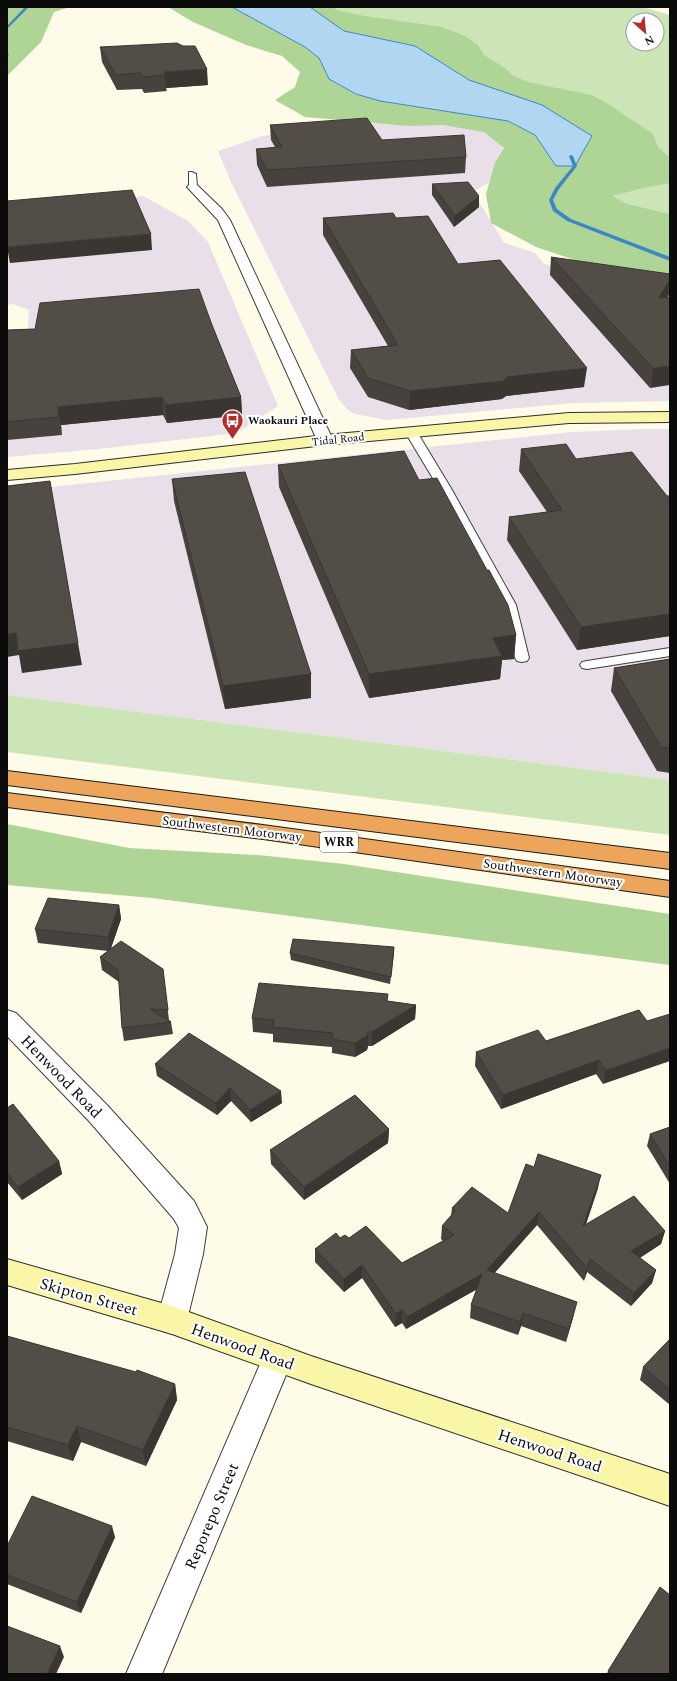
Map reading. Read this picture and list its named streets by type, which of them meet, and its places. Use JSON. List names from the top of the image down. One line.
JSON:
{"streets":{"highway":["Southwestern Motorway","WRR"],"main road":["Tidal Road","Henwood Road","Skipton Street"],"street":["Reporepo Street"]},"crossings":[["Henwood Road","Skipton Street"],["Henwood Road","Reporepo Street"]],"places":{"bus stop":["Waokauri Place"]},"north":"bottom right"}
